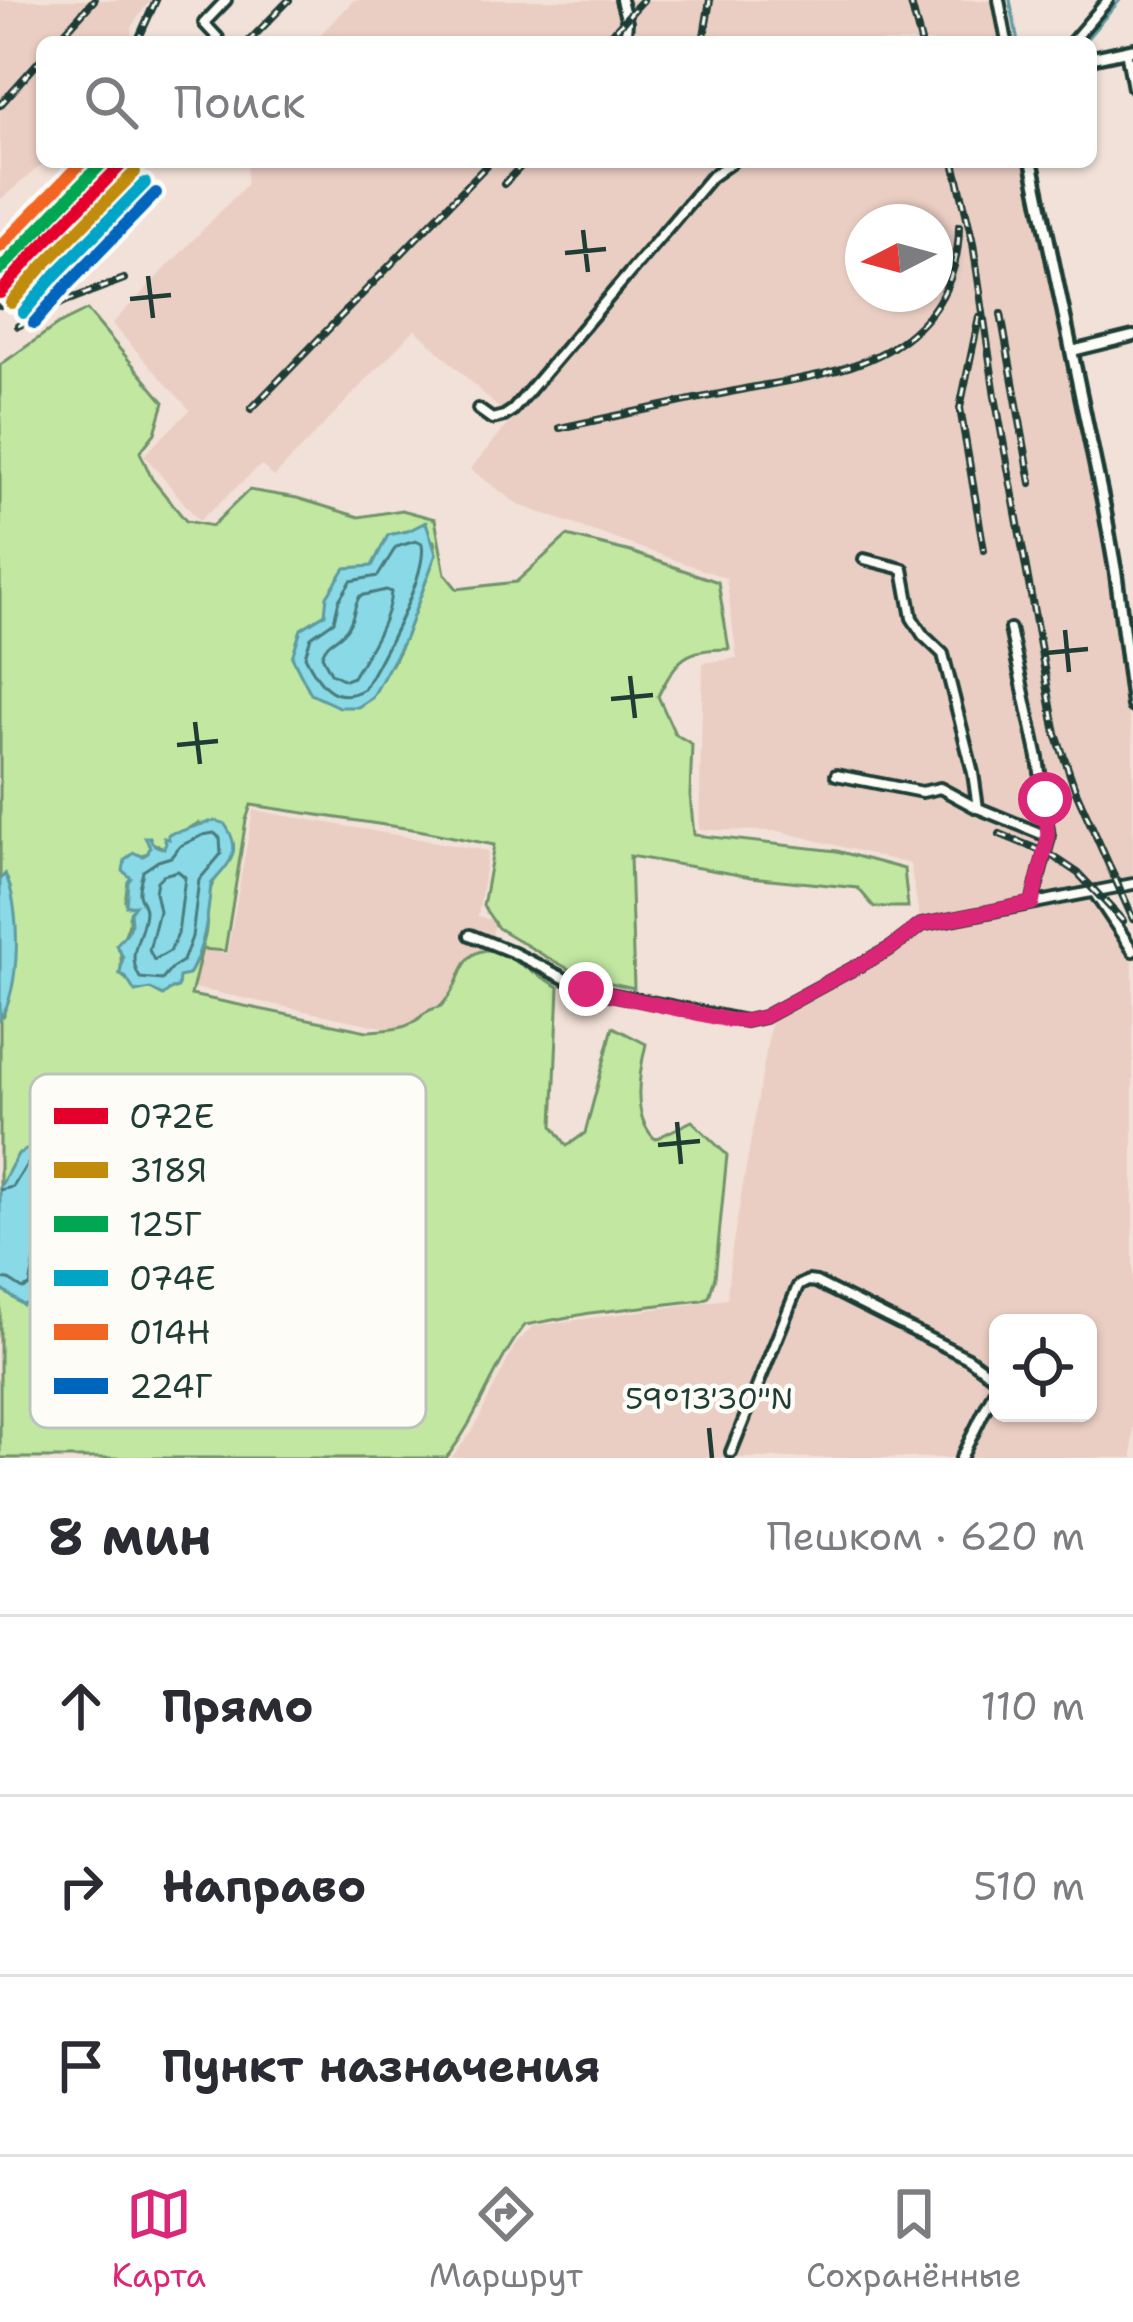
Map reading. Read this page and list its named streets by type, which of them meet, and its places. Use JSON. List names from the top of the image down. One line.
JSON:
{"lines":["transit line 072Е","transit line 125Г","transit line 014Н","transit line 318Я","transit line 074Е","transit line 224Г"],"legend":["072Е","318Я","125Г","074Е","014Н","224Г"],"north":"left","page":{"search":"Поиск","heading":["8 мин","Пешком · 620 m"],"list":[["Прямо","110 m"],["Направо","510 m"],"Пункт назначения"],"nav":["Карта","Маршрут","Сохранённые"]},"coordinates":["59°13'30\"N"]}
